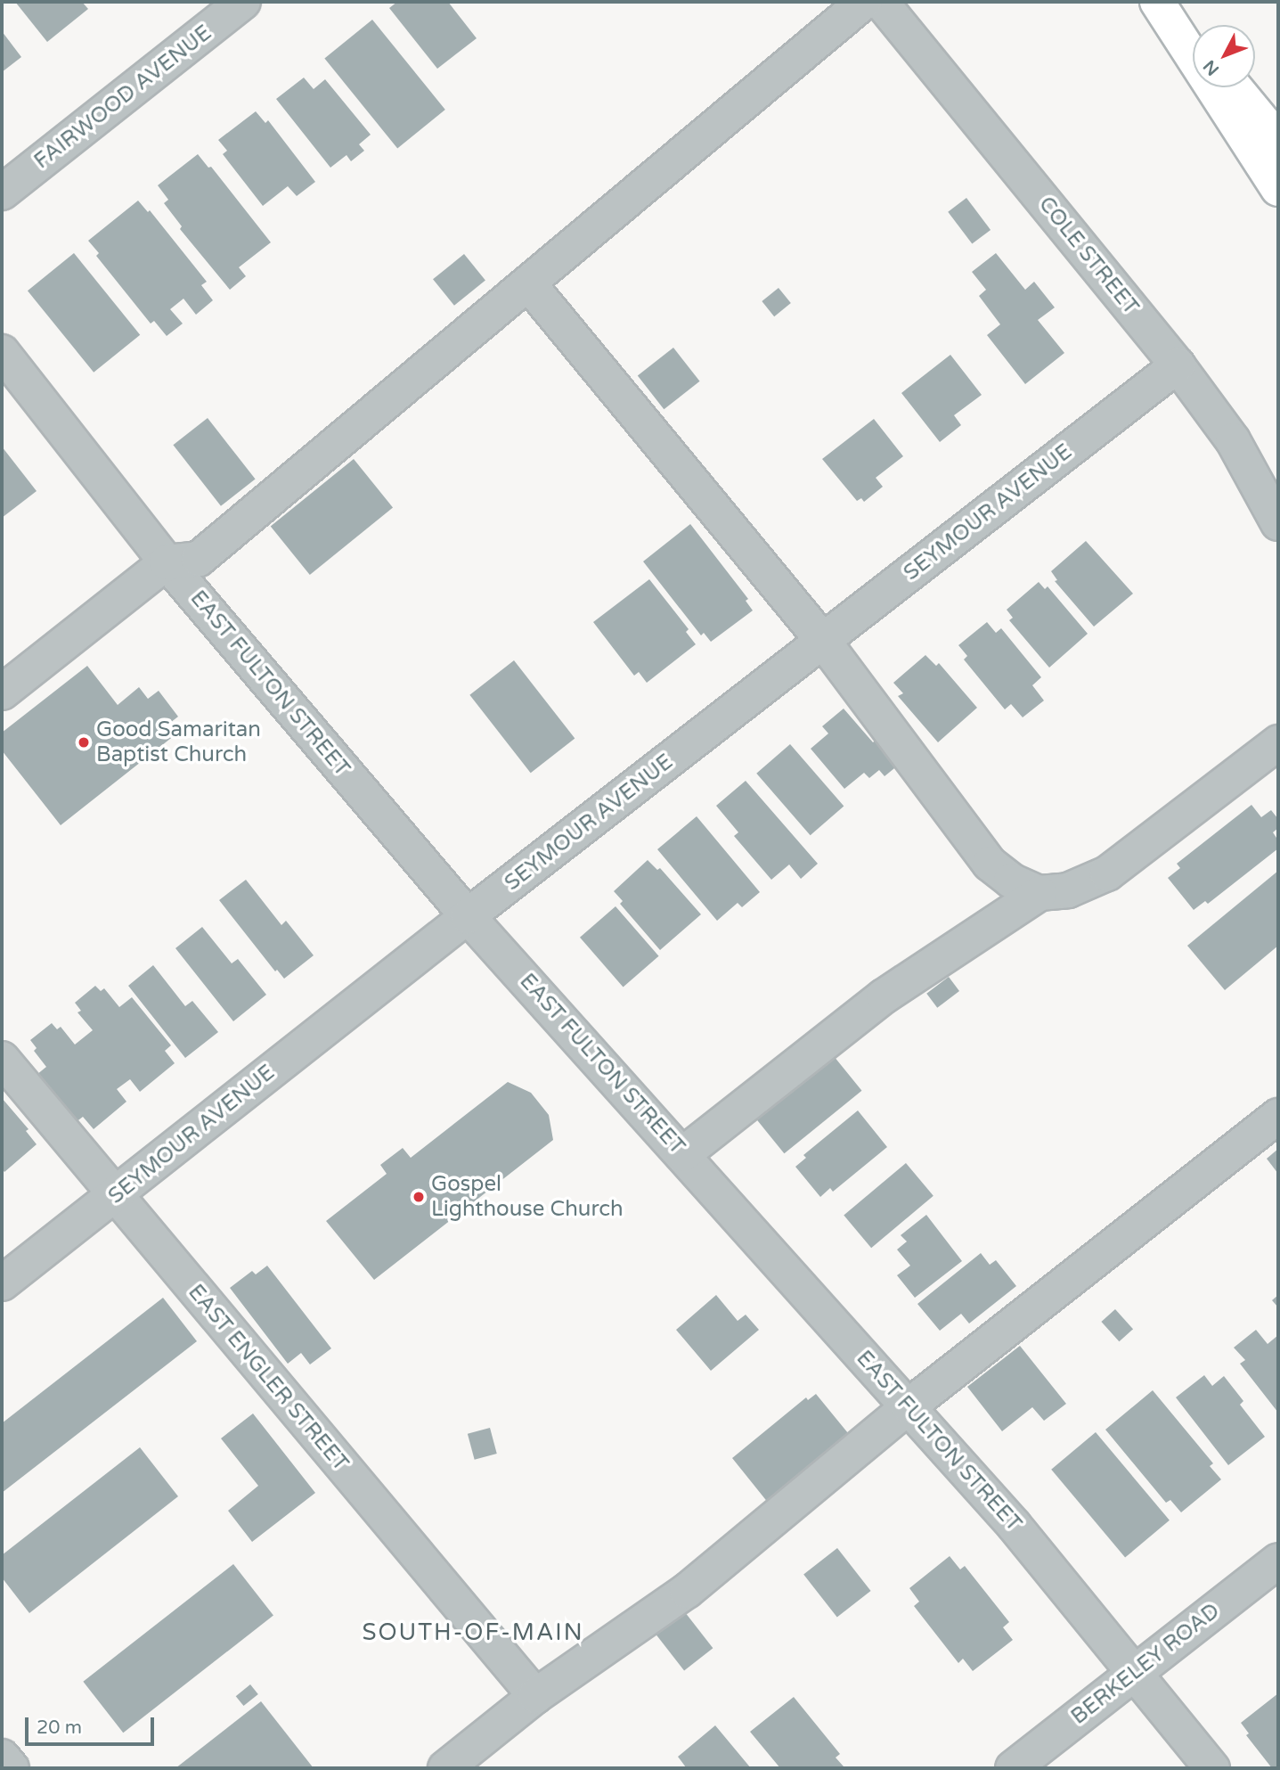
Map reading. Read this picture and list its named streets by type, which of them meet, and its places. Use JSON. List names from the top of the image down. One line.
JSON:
{"streets":{"street":["FAIRWOOD AVENUE","COLE STREET","SEYMOUR AVENUE","EAST FULTON STREET","EAST ENGLER STREET","BERKELEY ROAD"]},"crossings":[["COLE STREET","SEYMOUR AVENUE"],["SEYMOUR AVENUE","EAST FULTON STREET"],["SEYMOUR AVENUE","EAST ENGLER STREET"],["EAST FULTON STREET","BERKELEY ROAD"]],"districts":["SOUTH-OF-MAIN"],"places":["Good Samaritan Baptist Church","Gospel Lighthouse Church"],"scale_bar":"20 m","north":"bottom left"}
